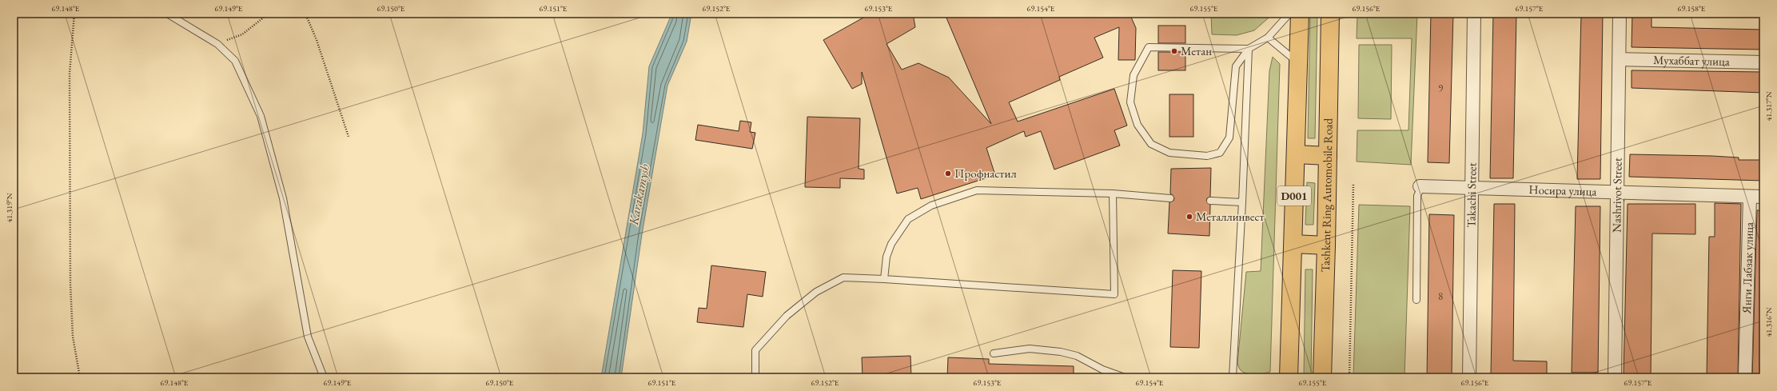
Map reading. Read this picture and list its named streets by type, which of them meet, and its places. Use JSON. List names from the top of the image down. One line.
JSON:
{"streets":{"highway":["D001","Tashkent Ring Automobile Road"],"street":["Мухаббат улица","Носира улица","Takachi Street","Nashriyot Street","Янги Лабзак улица"]},"crossings":[["Мухаббат улица","Nashriyot Street"],["Носира улица","Takachi Street"],["Носира улица","Nashriyot Street"],["Носира улица","Янги Лабзак улица"]],"water":["Karakamysh"],"places":["Метан","Профнастил","Металлинвест"],"house_numbers":["9","8"],"coordinates":["69.148°E","69.149°E","69.150°E","69.151°E","69.152°E","69.153°E","69.154°E","69.155°E","69.156°E","69.157°E","69.158°E","41.317°N","41.319°N","41.316°N"]}
